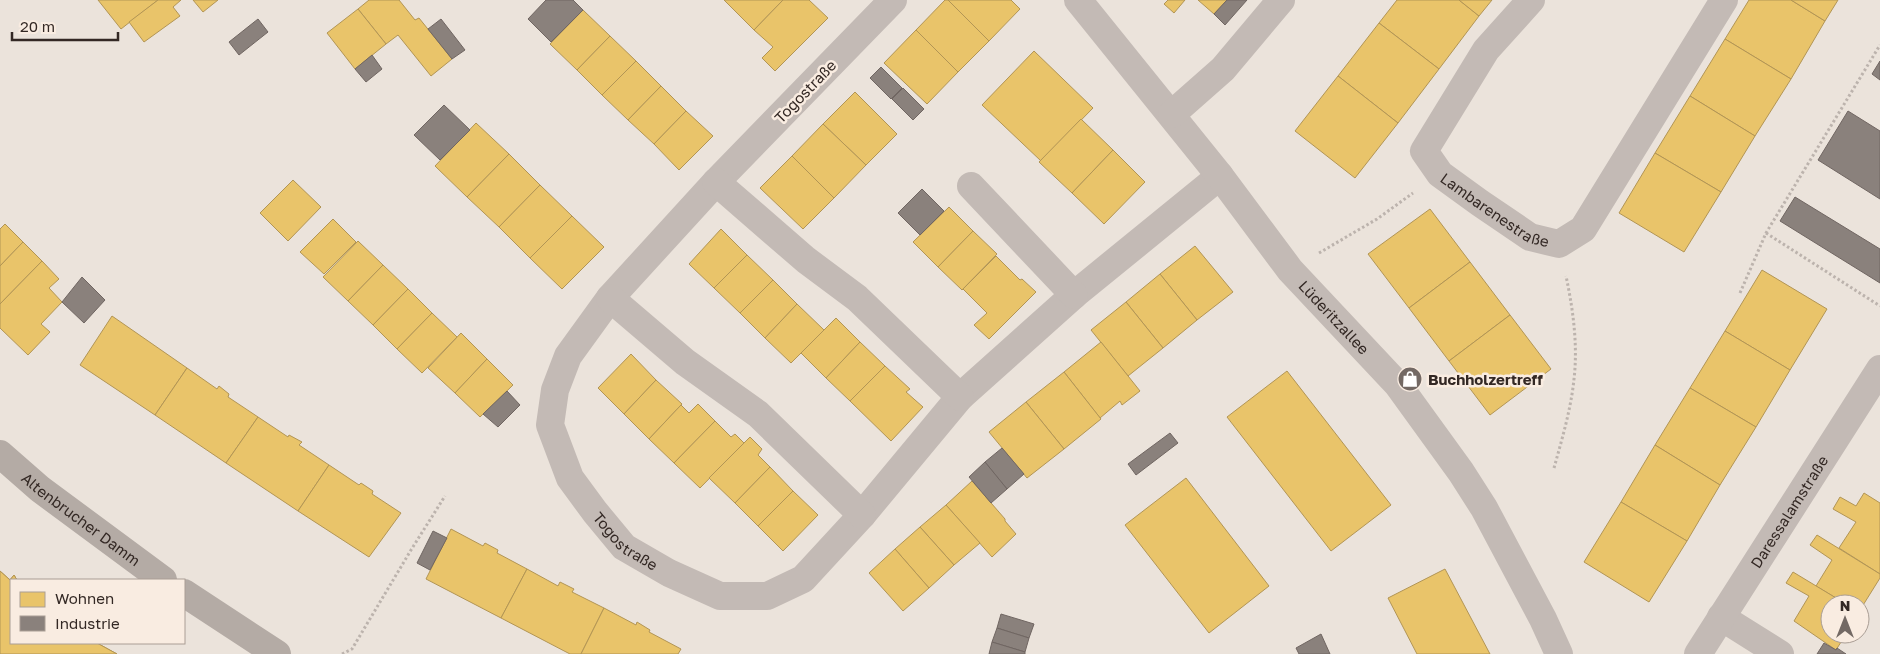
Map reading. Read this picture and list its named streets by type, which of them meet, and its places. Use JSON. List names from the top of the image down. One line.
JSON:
{"streets":{"main road":["Altenbrucher Damm"],"street":["Togostraße","Lambarenestraße","Lüderitzallee","Daressalamstraße"]},"crossings":[["Togostraße","Lüderitzallee"]],"places":{"shop":["Buchholzertreff"]},"legend":["Wohnen","Industrie"],"scale_bar":"20 m","north":"top"}
